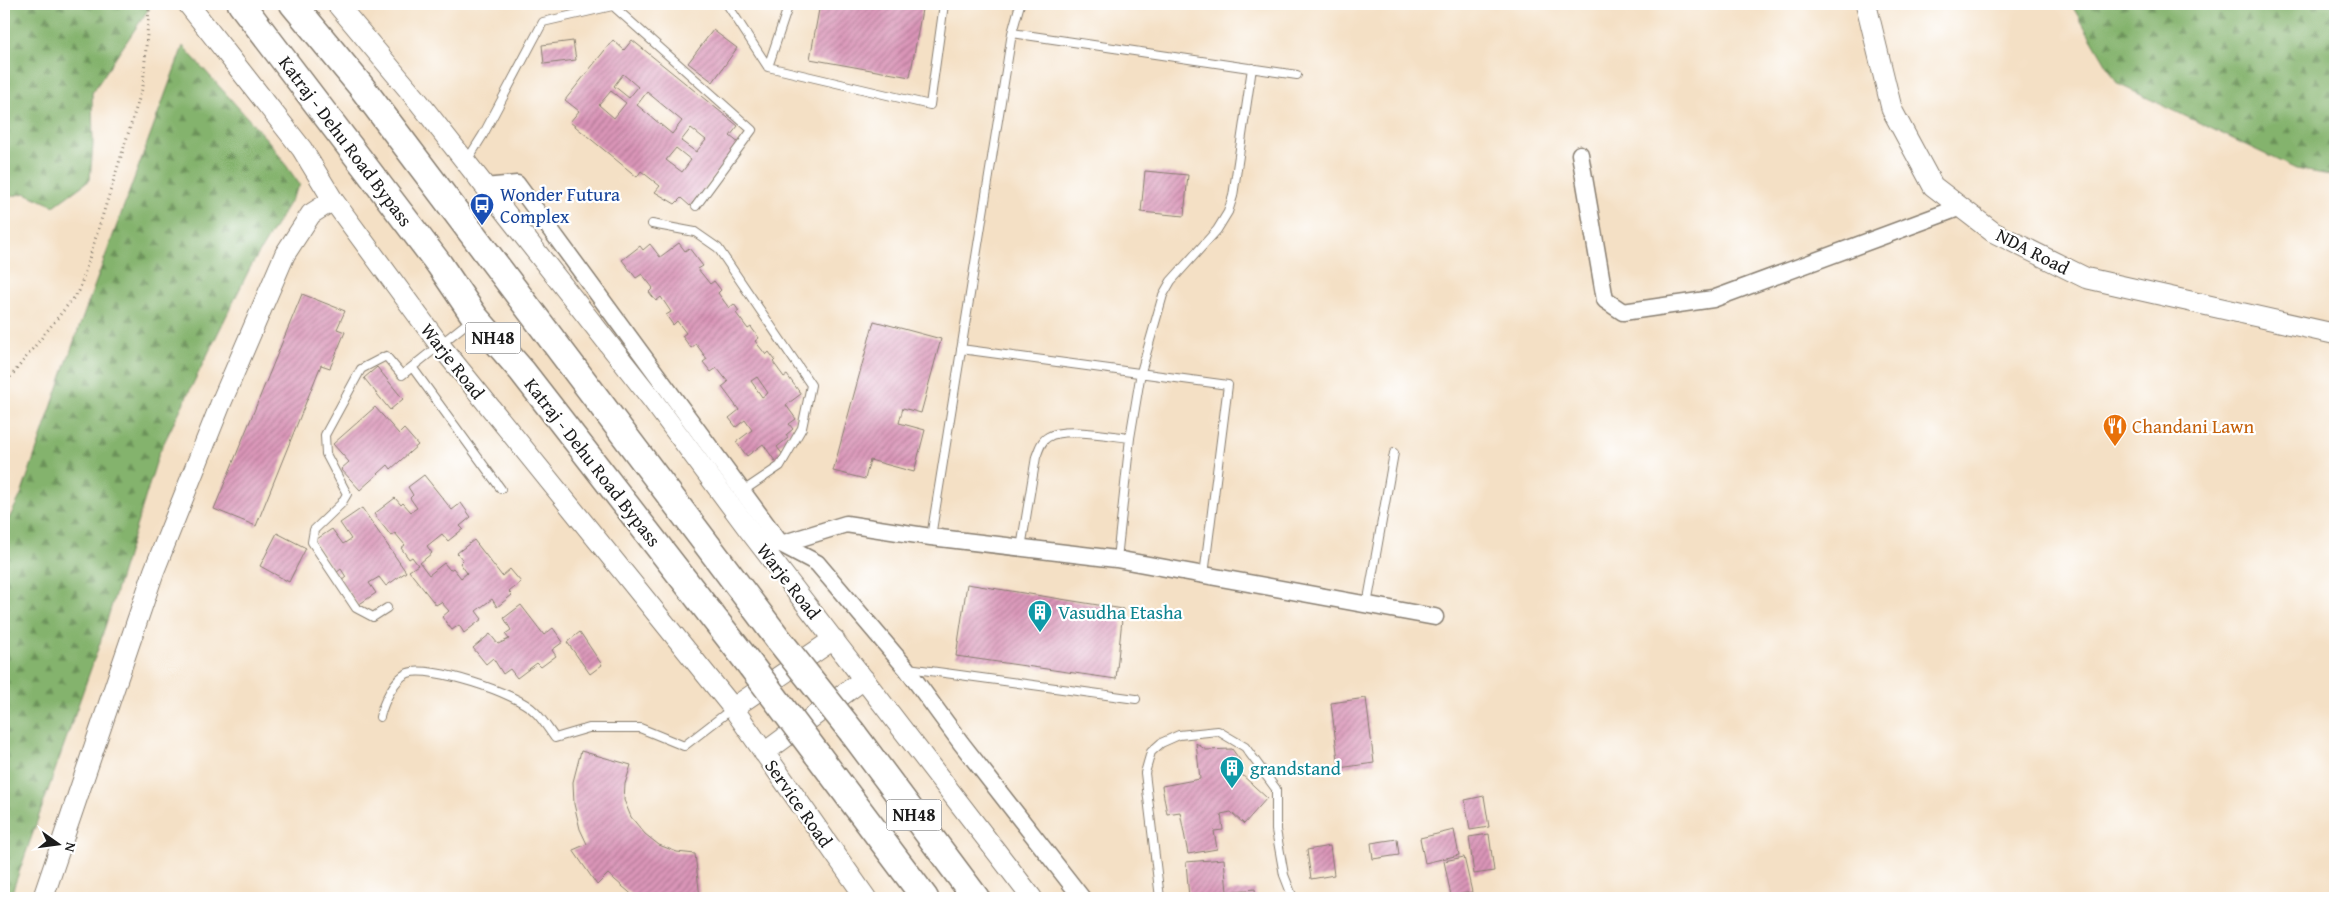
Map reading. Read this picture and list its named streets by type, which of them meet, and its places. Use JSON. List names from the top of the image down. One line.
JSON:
{"streets":{"highway":["Katraj - Dehu Road Bypass","NH48"],"street":["NDA Road","Warje Road","Service Road"]},"crossings":[["Warje Road","Service Road"]],"places":{"bus stop":["Wonder Futura Complex"],"restaurant":["Chandani Lawn"],"building":["Vasudha Etasha","grandstand"]},"north":"right"}
